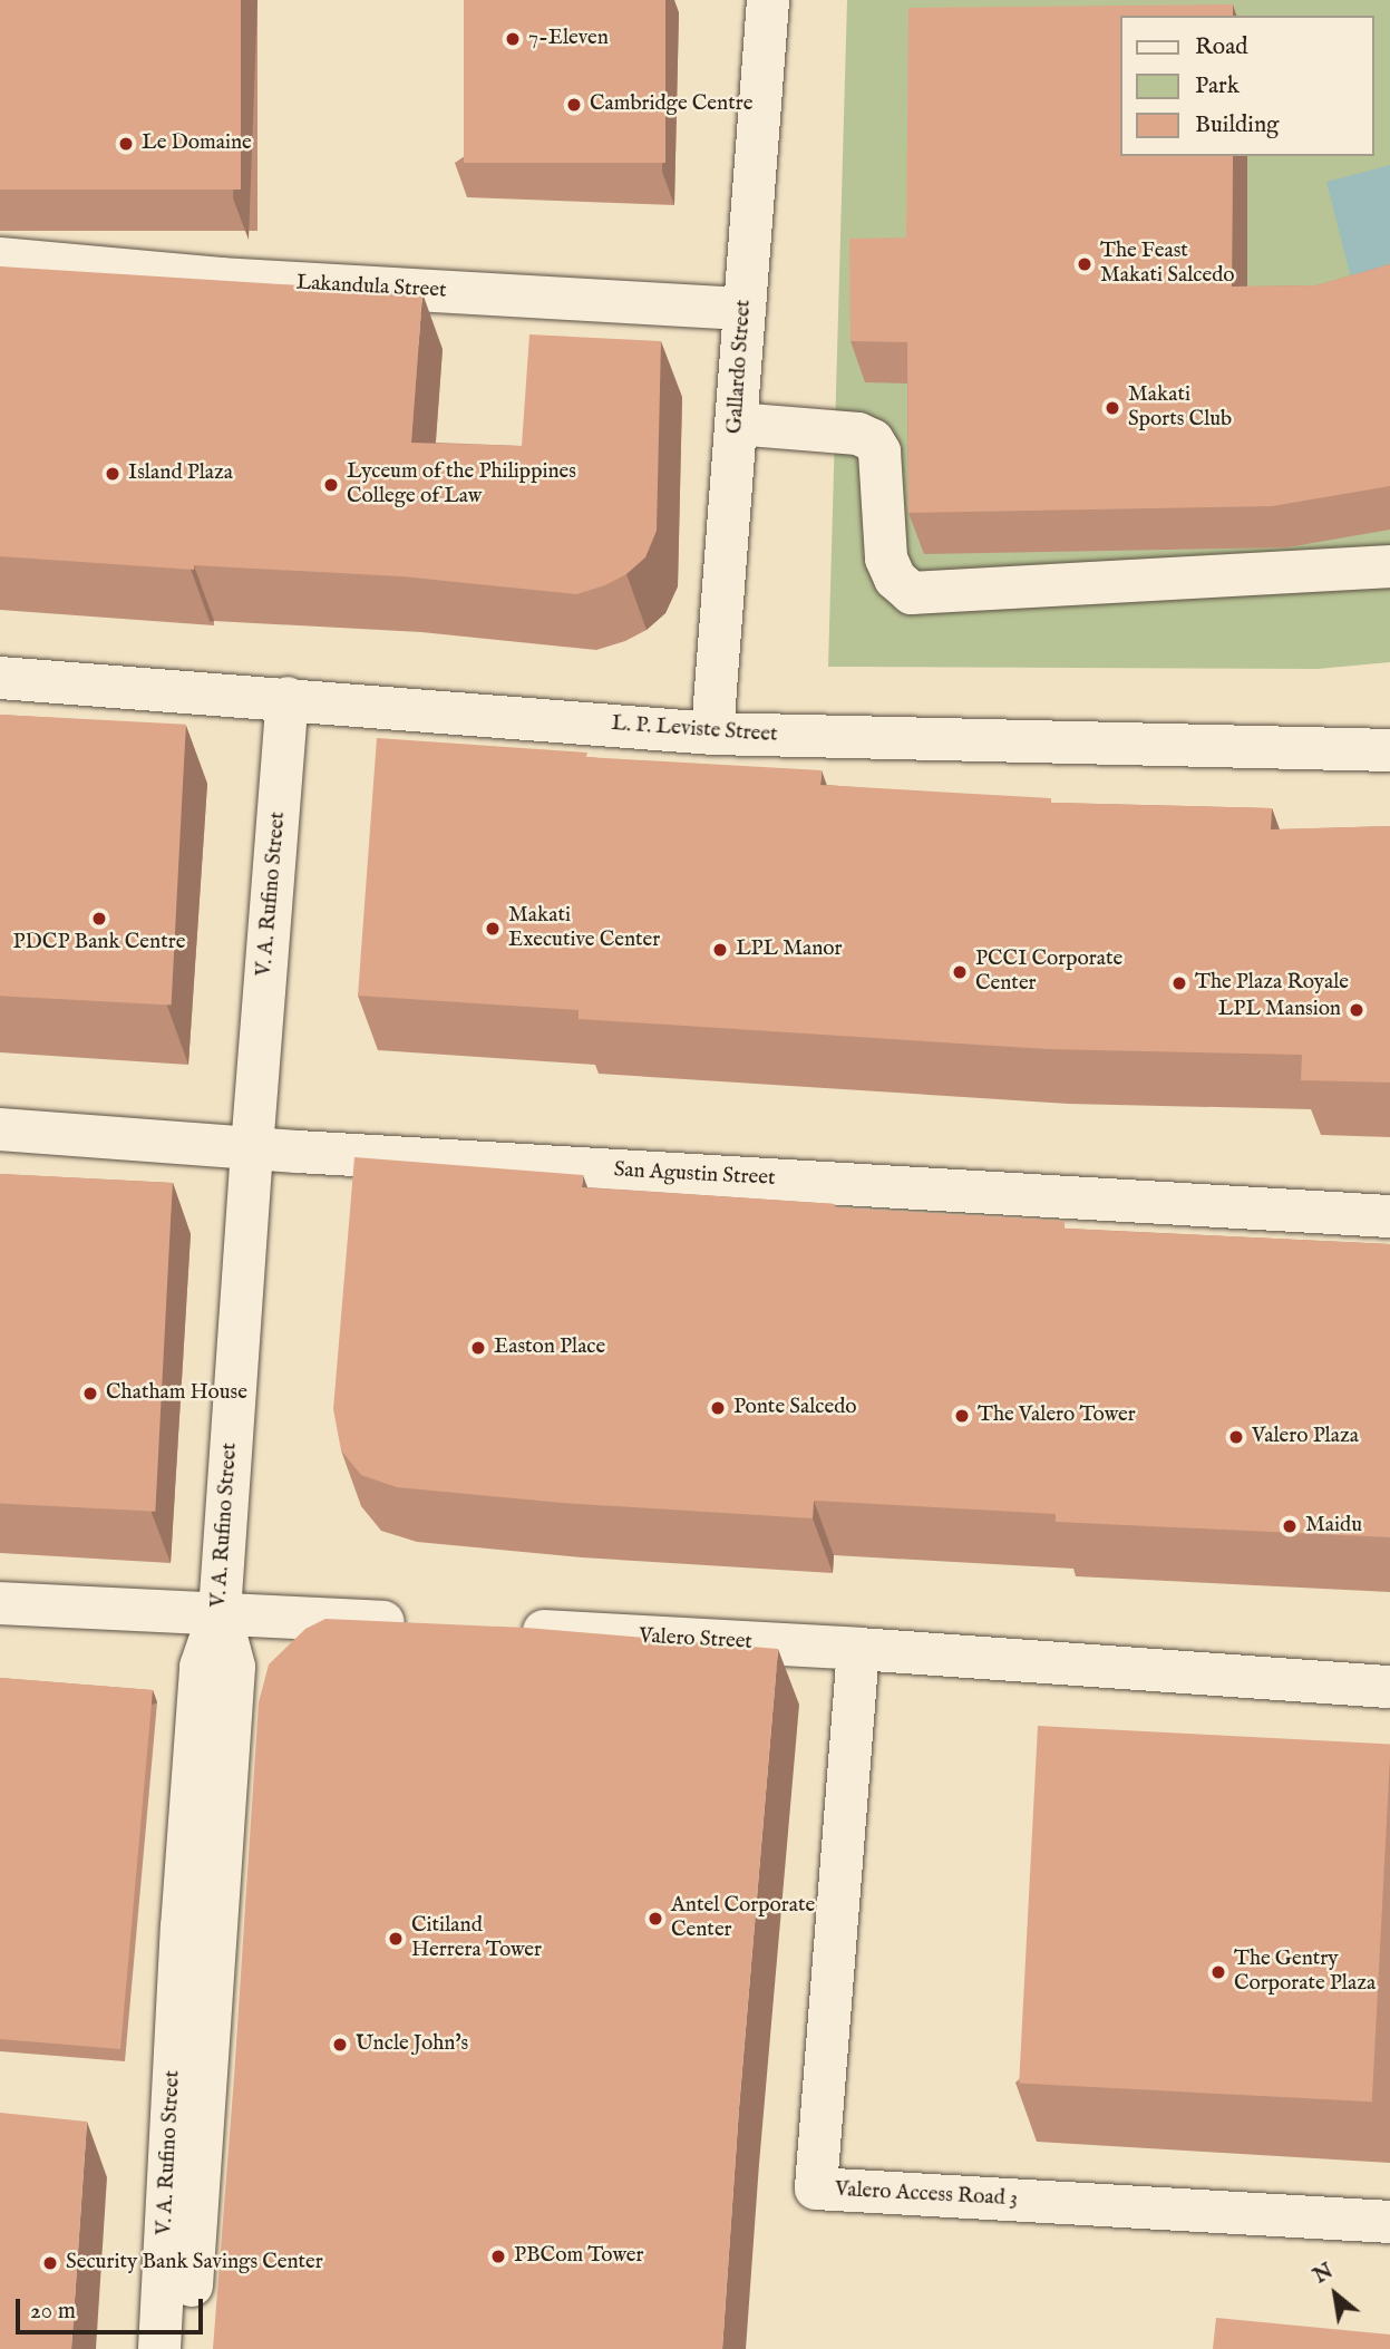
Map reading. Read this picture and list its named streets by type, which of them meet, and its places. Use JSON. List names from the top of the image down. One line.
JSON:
{"streets":{"street":["Lakandula Street","Gallardo Street","L. P. Leviste Street","V. A. Rufino Street","San Agustin Street","Valero Street","Valero Access Road 3"]},"crossings":[["Lakandula Street","Gallardo Street"],["Gallardo Street","L. P. Leviste Street"],["L. P. Leviste Street","V. A. Rufino Street"],["V. A. Rufino Street","San Agustin Street"],["Valero Street","Valero Access Road 3"]],"places":["7-Eleven","Cambridge Centre","Le Domaine","The Feast Makati Salcedo","Makati Sports Club","Island Plaza","Lyceum of the Philippines College of Law","PDCP Bank Centre","Makati Executive Center","LPL Manor","PCCI Corporate Center","The Plaza Royale","LPL Mansion","Easton Place","Chatham House","Ponte Salcedo","The Valero Tower","Valero Plaza","Maidu","Antel Corporate Center","Citiland Herrera Tower","The Gentry Corporate Plaza","Uncle John's","PBCom Tower","Security Bank Savings Center"],"legend":["Road","Park","Building"],"scale_bar":"20 m","north":"top left"}
